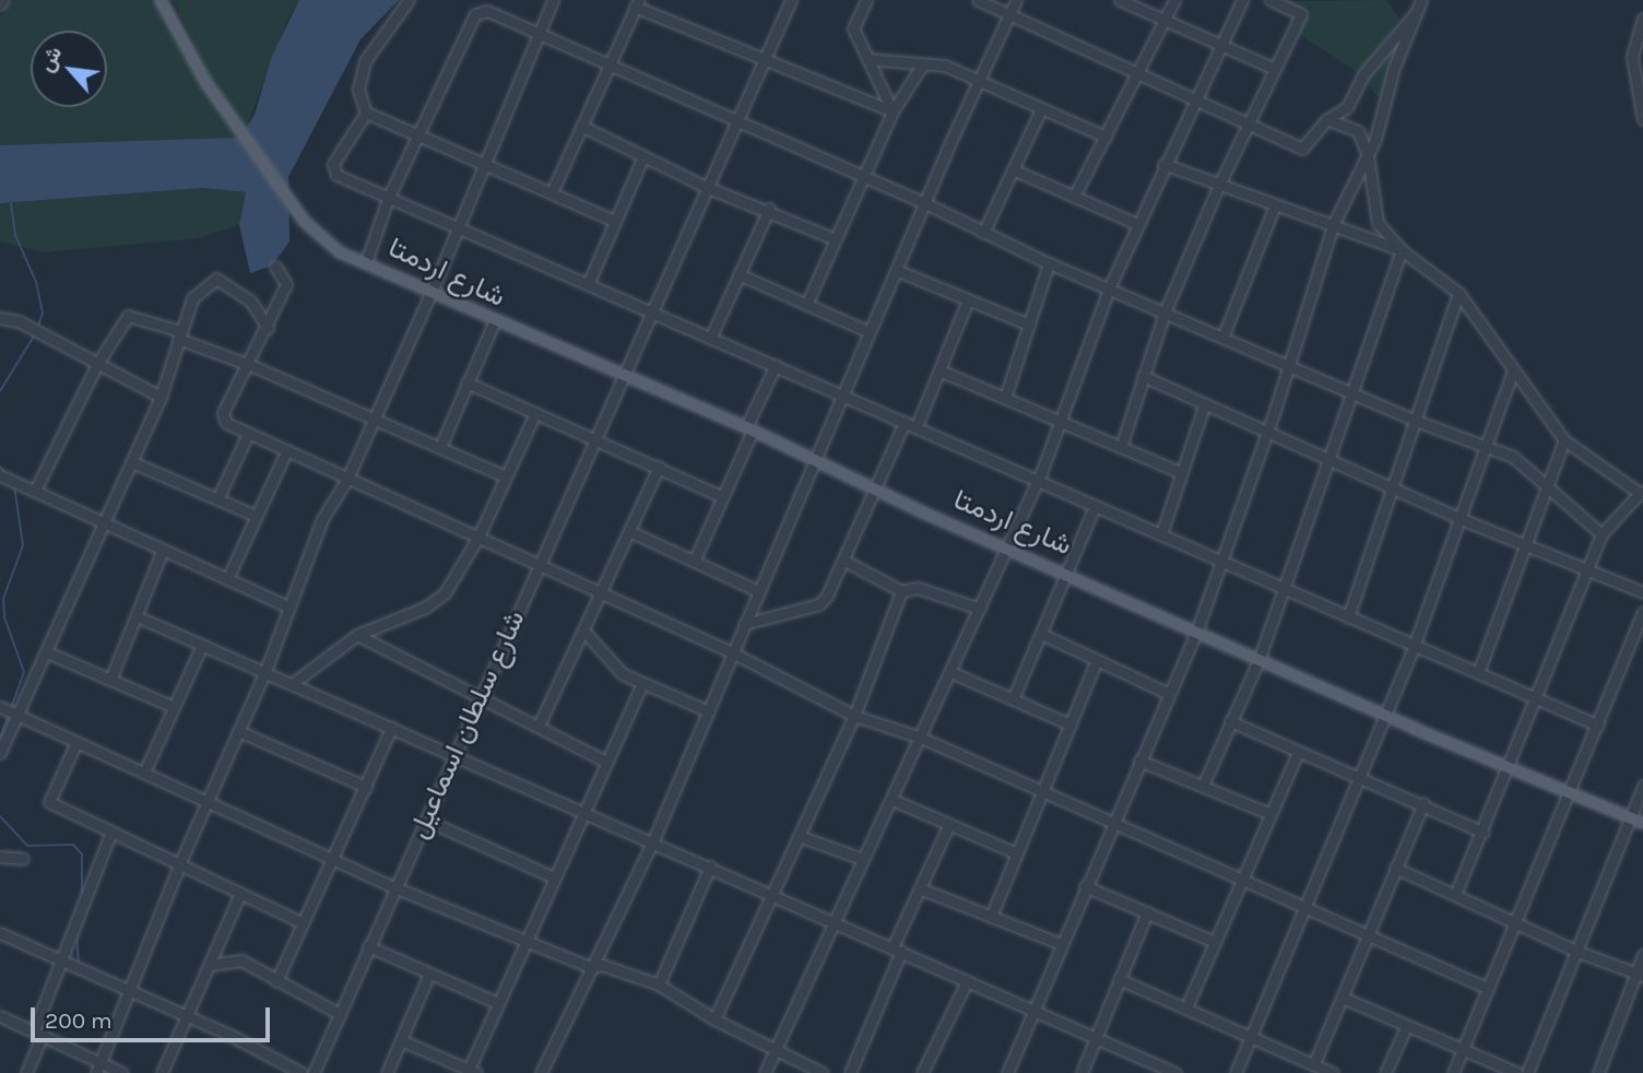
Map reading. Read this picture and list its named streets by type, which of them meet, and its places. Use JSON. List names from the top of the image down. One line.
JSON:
{"streets":{"main road":["شارع اردمتا"],"street":["شارع سلطان اسماعيل"]},"crossings":[["شارع اردمتا","شارع سلطان اسماعيل"]],"scale_bar":"200 m","north":"top left"}
